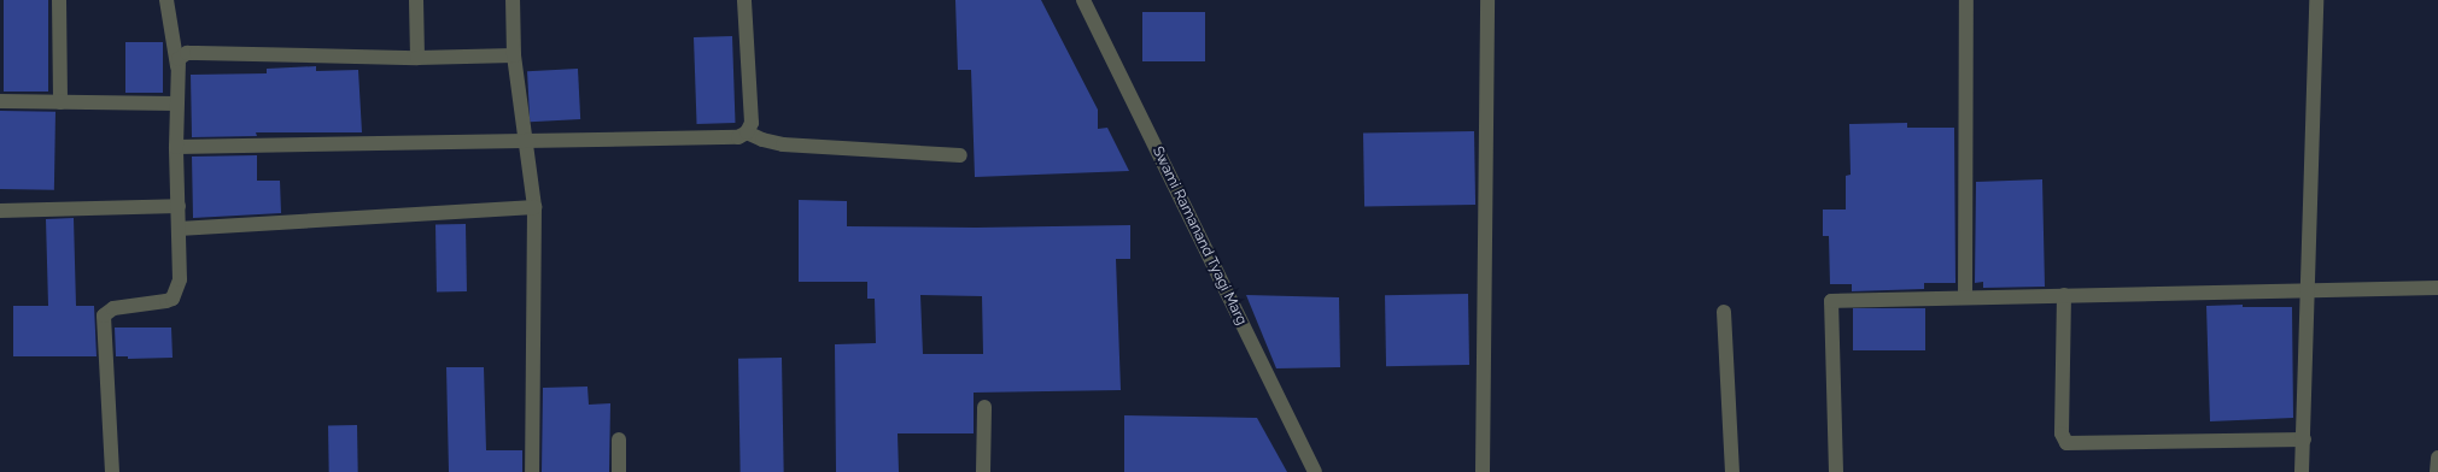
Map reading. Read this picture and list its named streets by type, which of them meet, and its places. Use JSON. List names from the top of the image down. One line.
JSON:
{"streets":{"street":["Swami Ramanand Tyagi Marg"]}}
